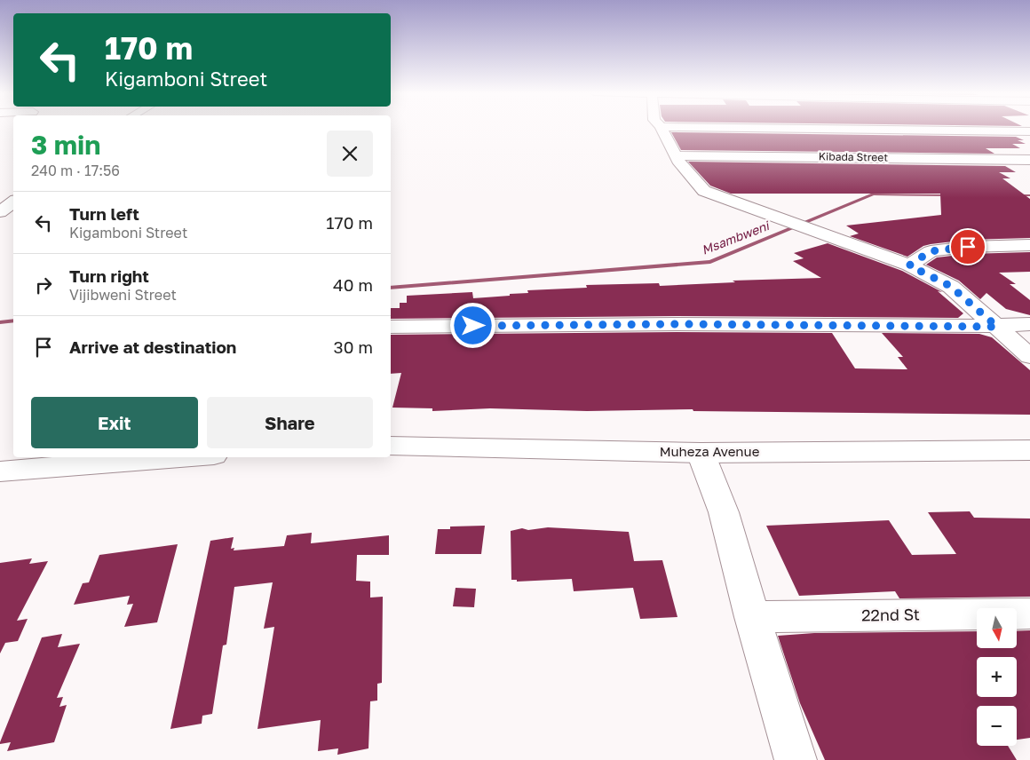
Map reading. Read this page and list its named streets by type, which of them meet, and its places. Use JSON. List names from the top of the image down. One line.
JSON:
{"streets":{"street":["Kibada Street","Muheza Avenue","22nd St"]},"water":["Msambweni"],"north":"bottom","page":{"turn":["170 m","Kigamboni Street"],"heading":["3 min","240 m · 17:56"],"list":[{"name":"Turn left","note":"Kigamboni Street","value":"170 m"},{"name":"Turn right","note":"Vijibweni Street","value":"40 m"},{"name":"Arrive at destination","value":"30 m"}],"buttons":["Exit","Share"],"map_buttons":["+","−"]}}
